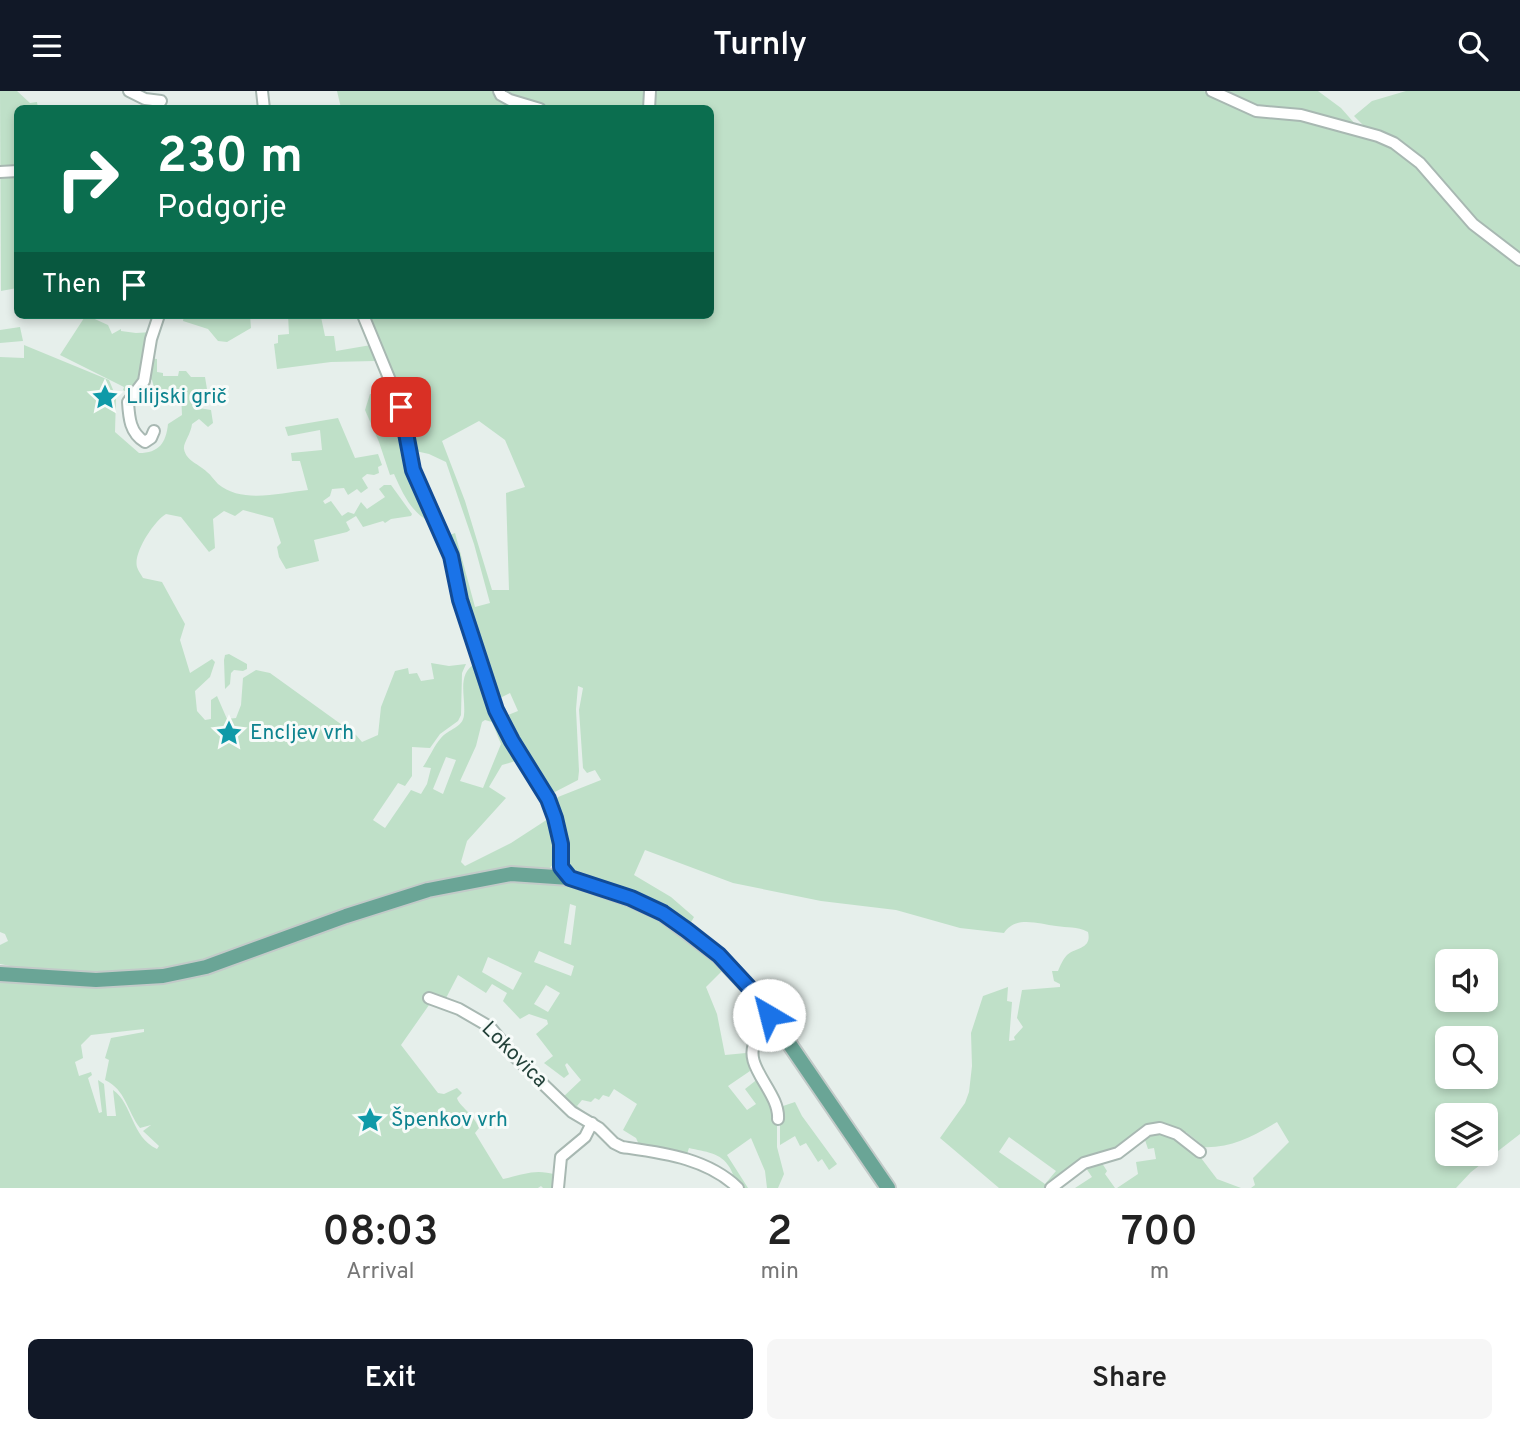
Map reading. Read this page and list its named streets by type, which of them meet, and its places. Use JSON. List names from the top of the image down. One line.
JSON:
{"streets":{"street":["Lokovica"]},"places":{"place":["Lilijski grič","Encljev vrh","Špenkov vrh"]},"page":{"header":"Turnly","turn":["230 m","Podgorje"],"then":"Then","eta":["08:03","Arrival","2","min","700","m"],"buttons":["Exit","Share"]}}
